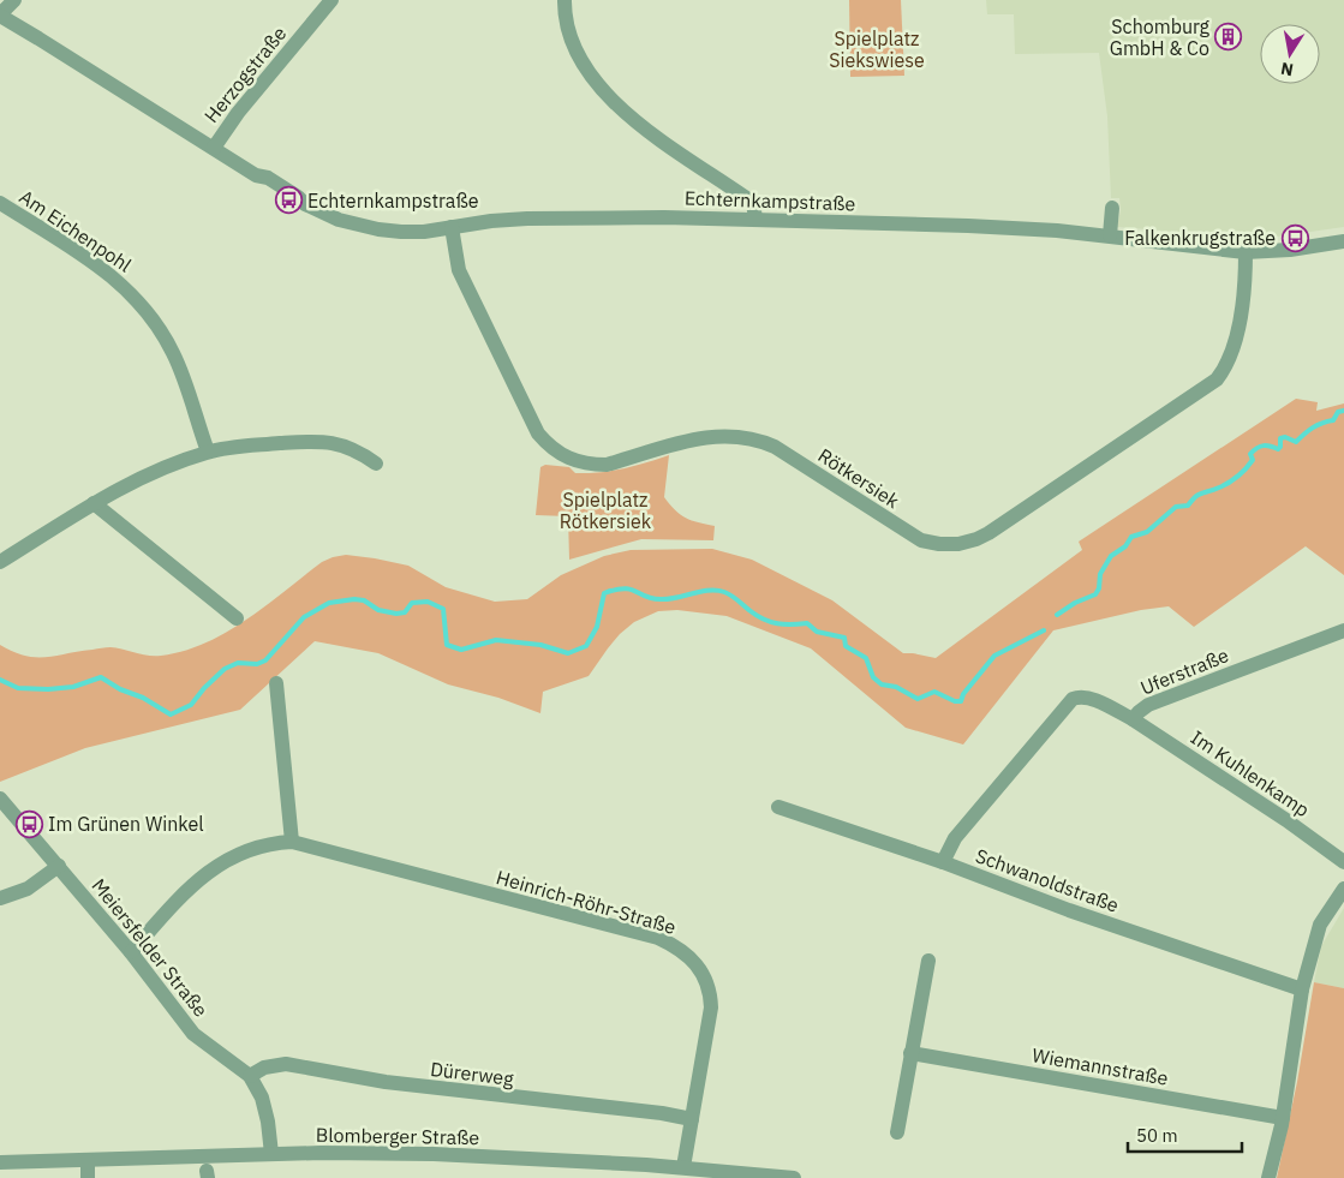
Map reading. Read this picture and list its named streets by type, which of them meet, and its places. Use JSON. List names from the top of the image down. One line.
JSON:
{"streets":{"street":["Herzogstraße","Echternkampstraße","Am Eichenpohl","Rötkersiek","Uferstraße","Im Kuhlenkamp","Schwanoldstraße","Heinrich-Röhr-Straße","Meiersfelder Straße","Wiemannstraße","Dürerweg","Blomberger Straße"]},"crossings":[["Herzogstraße","Echternkampstraße"],["Echternkampstraße","Rötkersiek"],["Uferstraße","Im Kuhlenkamp"],["Uferstraße","Schwanoldstraße"],["Heinrich-Röhr-Straße","Meiersfelder Straße"],["Heinrich-Röhr-Straße","Dürerweg"],["Heinrich-Röhr-Straße","Blomberger Straße"],["Meiersfelder Straße","Dürerweg"],["Meiersfelder Straße","Blomberger Straße"]],"parks":["Spielplatz Siekswiese","Spielplatz Rötkersiek"],"places":{"building":["Schomburg GmbH & Co"],"bus stop":["Echternkampstraße","Falkenkrugstraße","Im Grünen Winkel"]},"scale_bar":"50 m","north":"bottom"}
